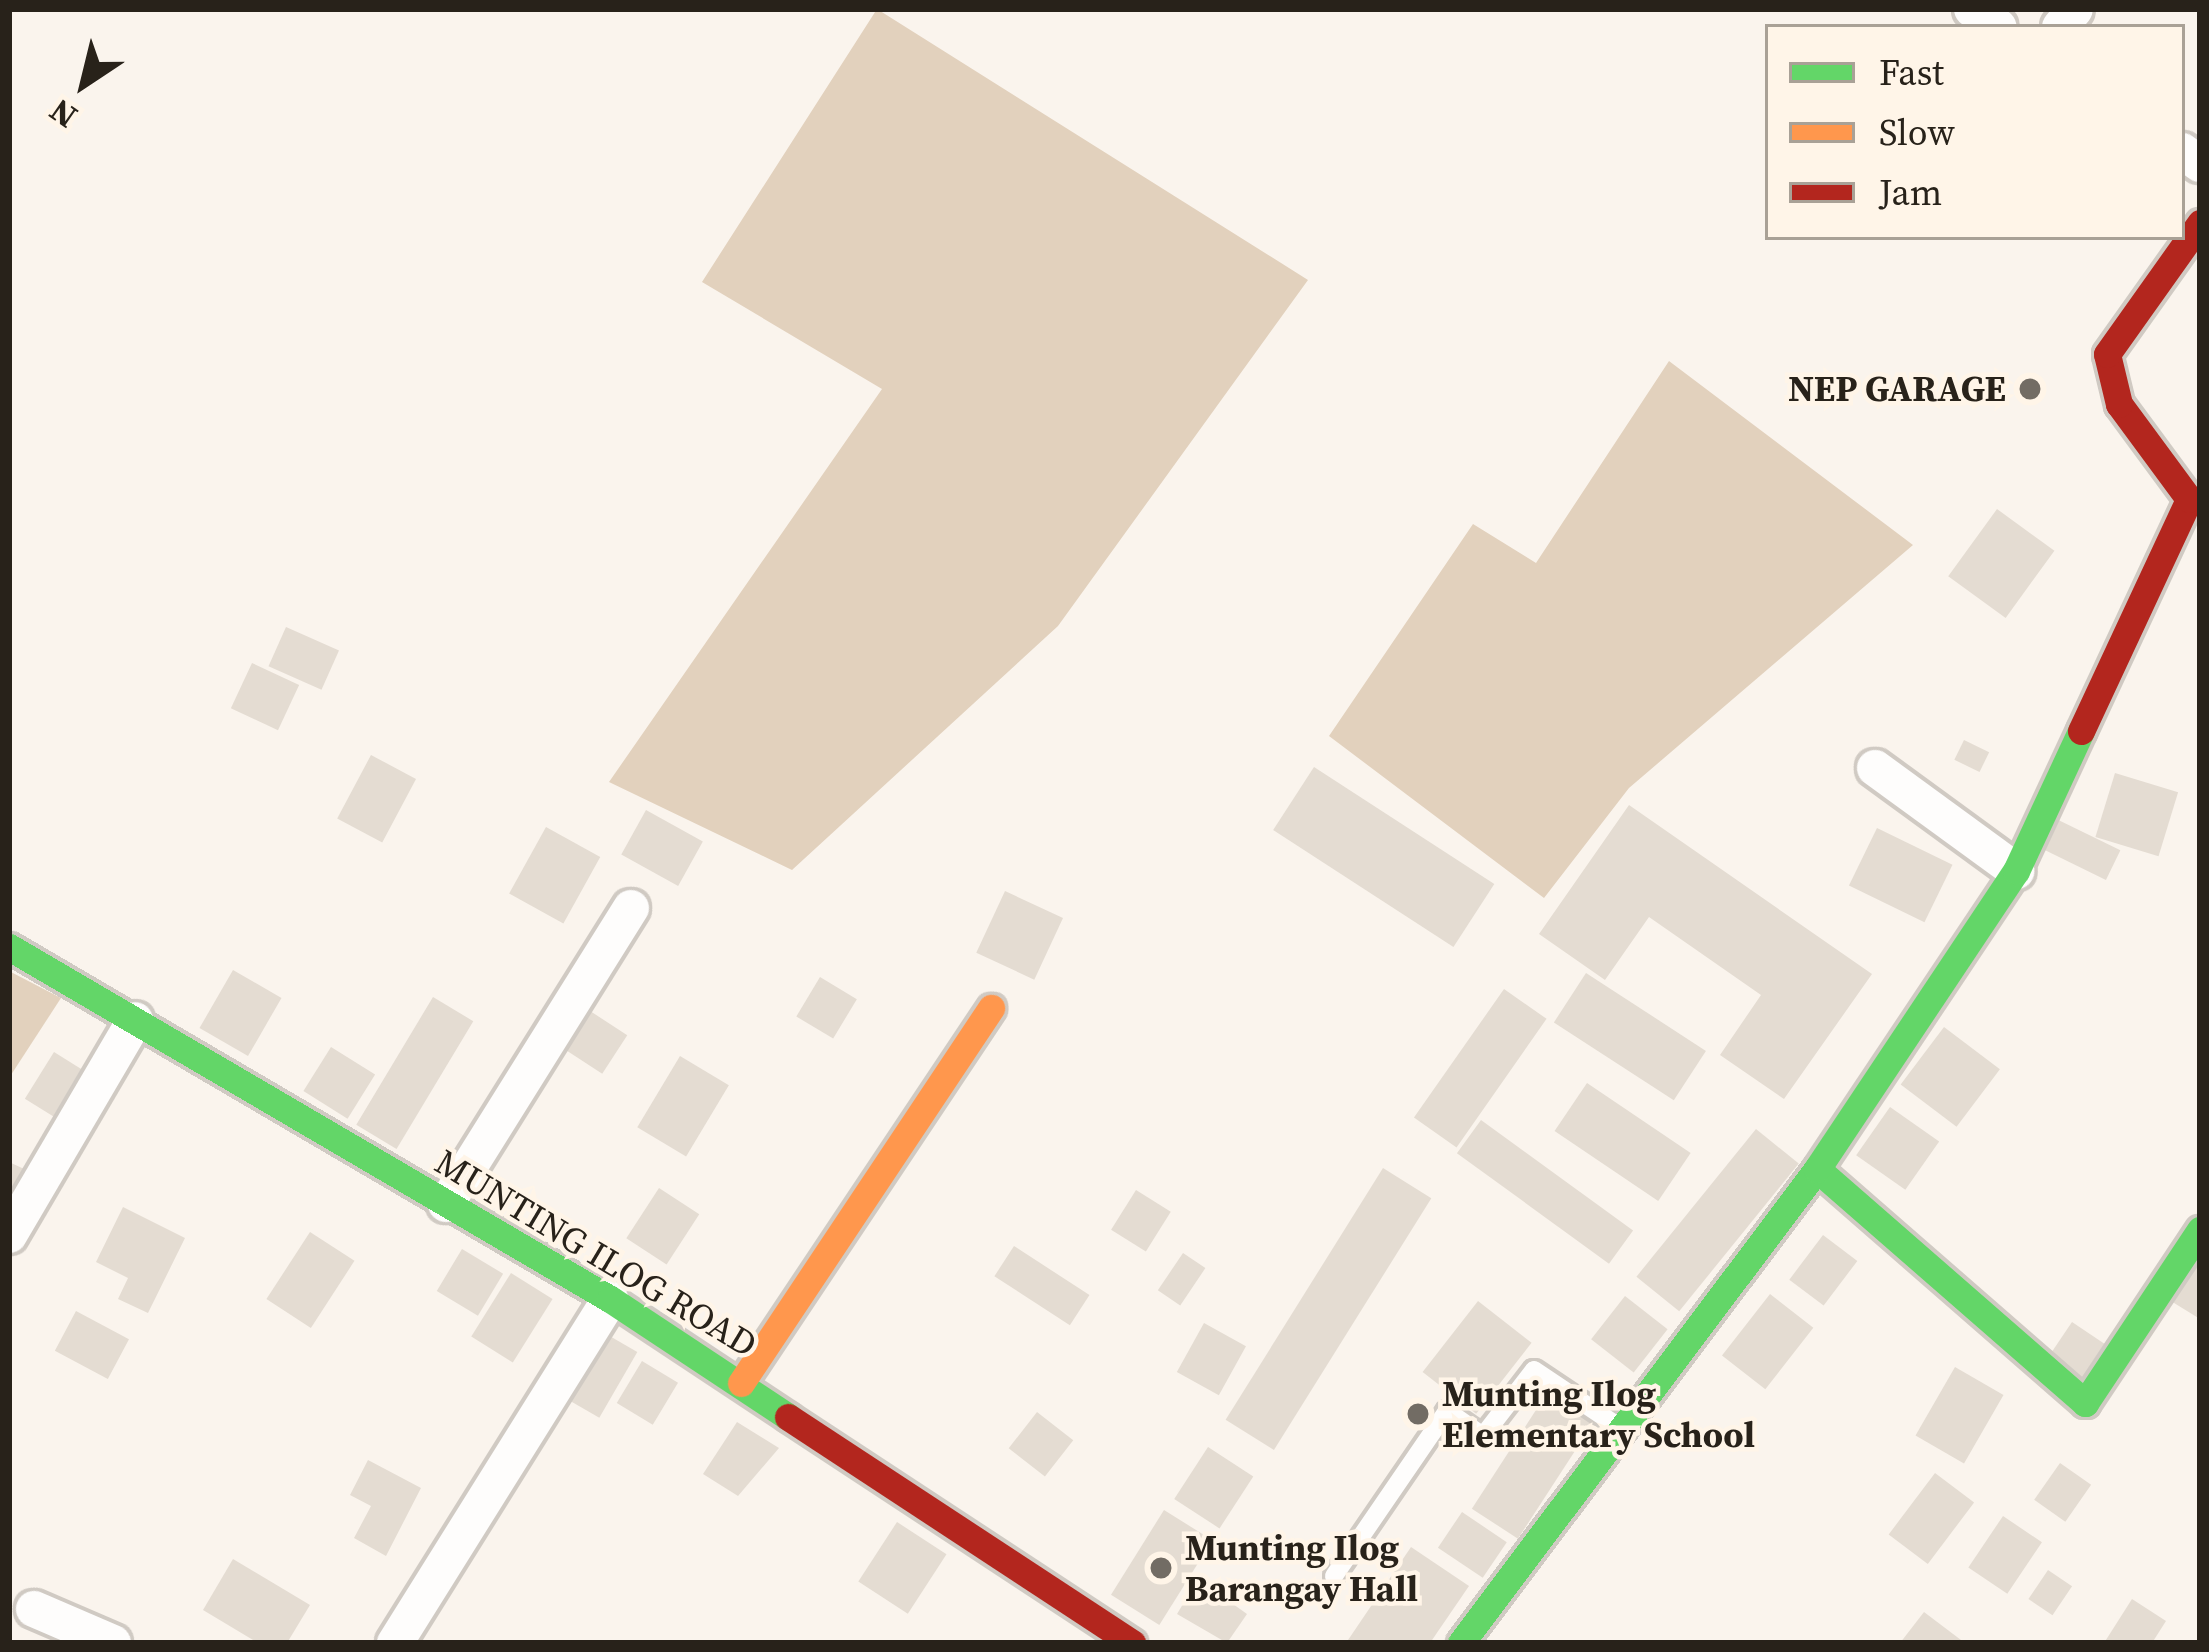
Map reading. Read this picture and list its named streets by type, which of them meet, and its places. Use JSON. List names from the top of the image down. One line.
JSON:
{"streets":{"street":["MUNTING ILOG ROAD"]},"places":["NEP GARAGE","Munting Ilog Elementary School","Munting Ilog Barangay Hall"],"legend":["Fast","Slow","Jam"],"north":"bottom left"}
